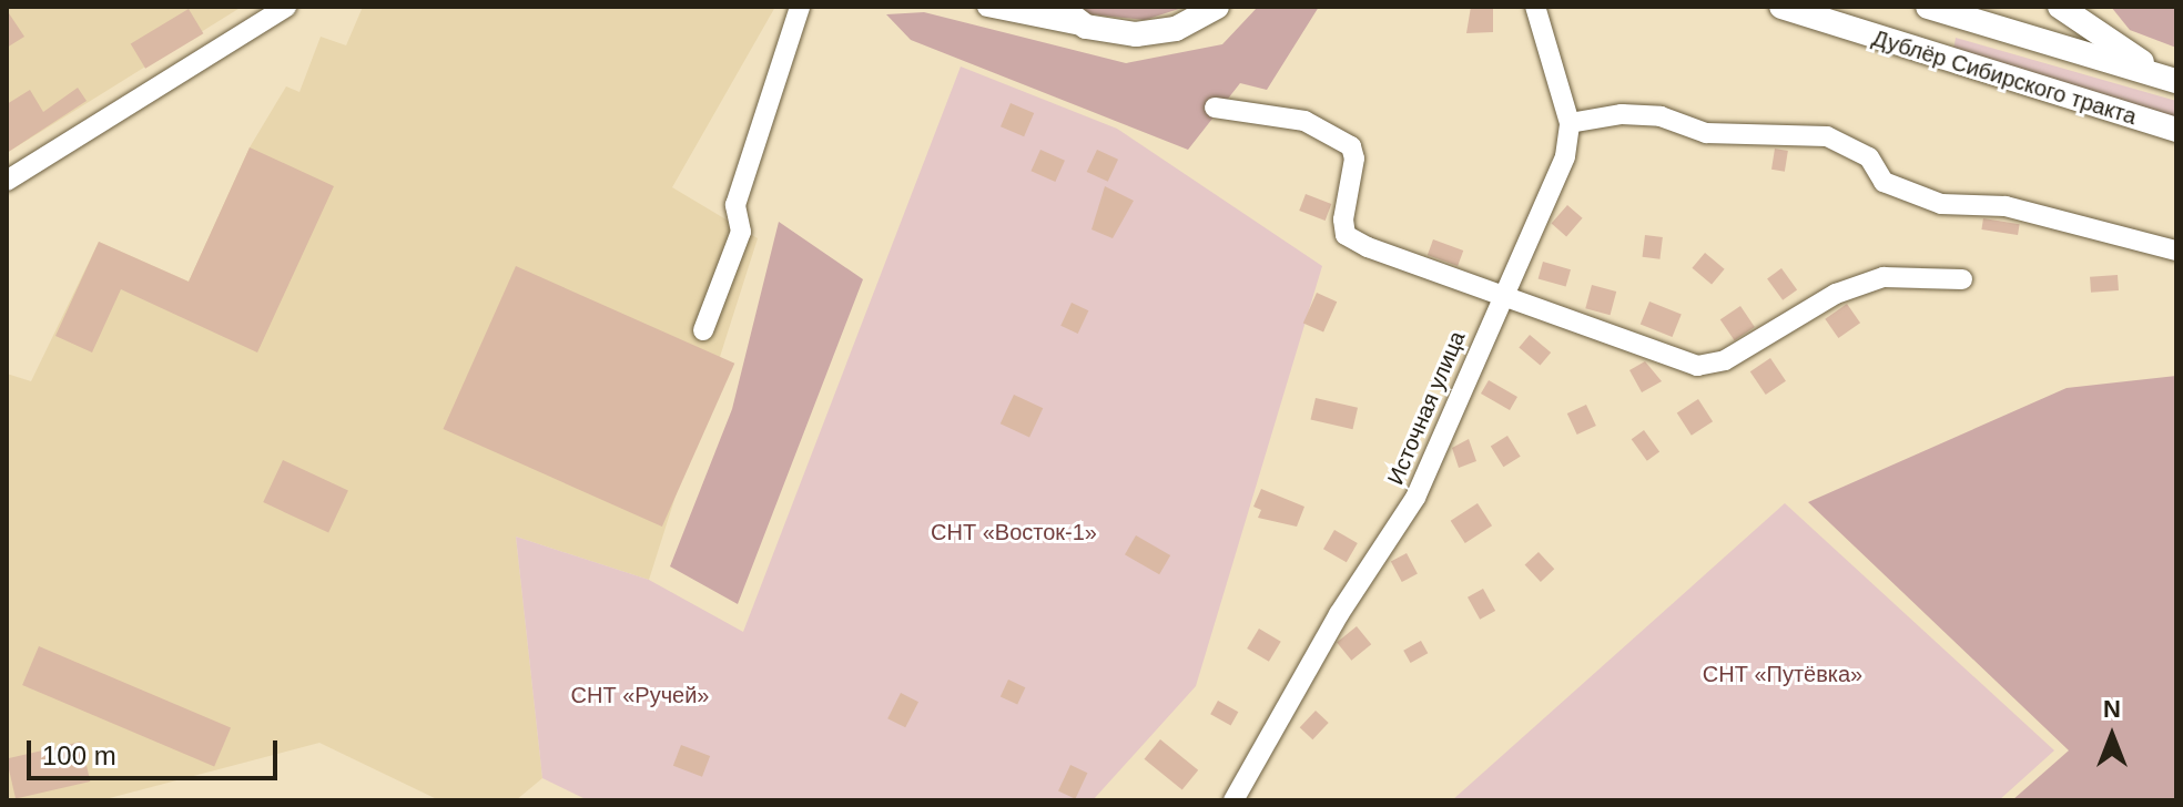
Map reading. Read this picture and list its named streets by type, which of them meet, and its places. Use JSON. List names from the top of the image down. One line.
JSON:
{"streets":{"main road":["Дублёр Сибирского тракта"],"street":["Источная улица"]},"parks":["СНТ «Восток-1»","СНТ «Путёвка»","СНТ «Ручей»"],"scale_bar":"100 m","north":"top"}
